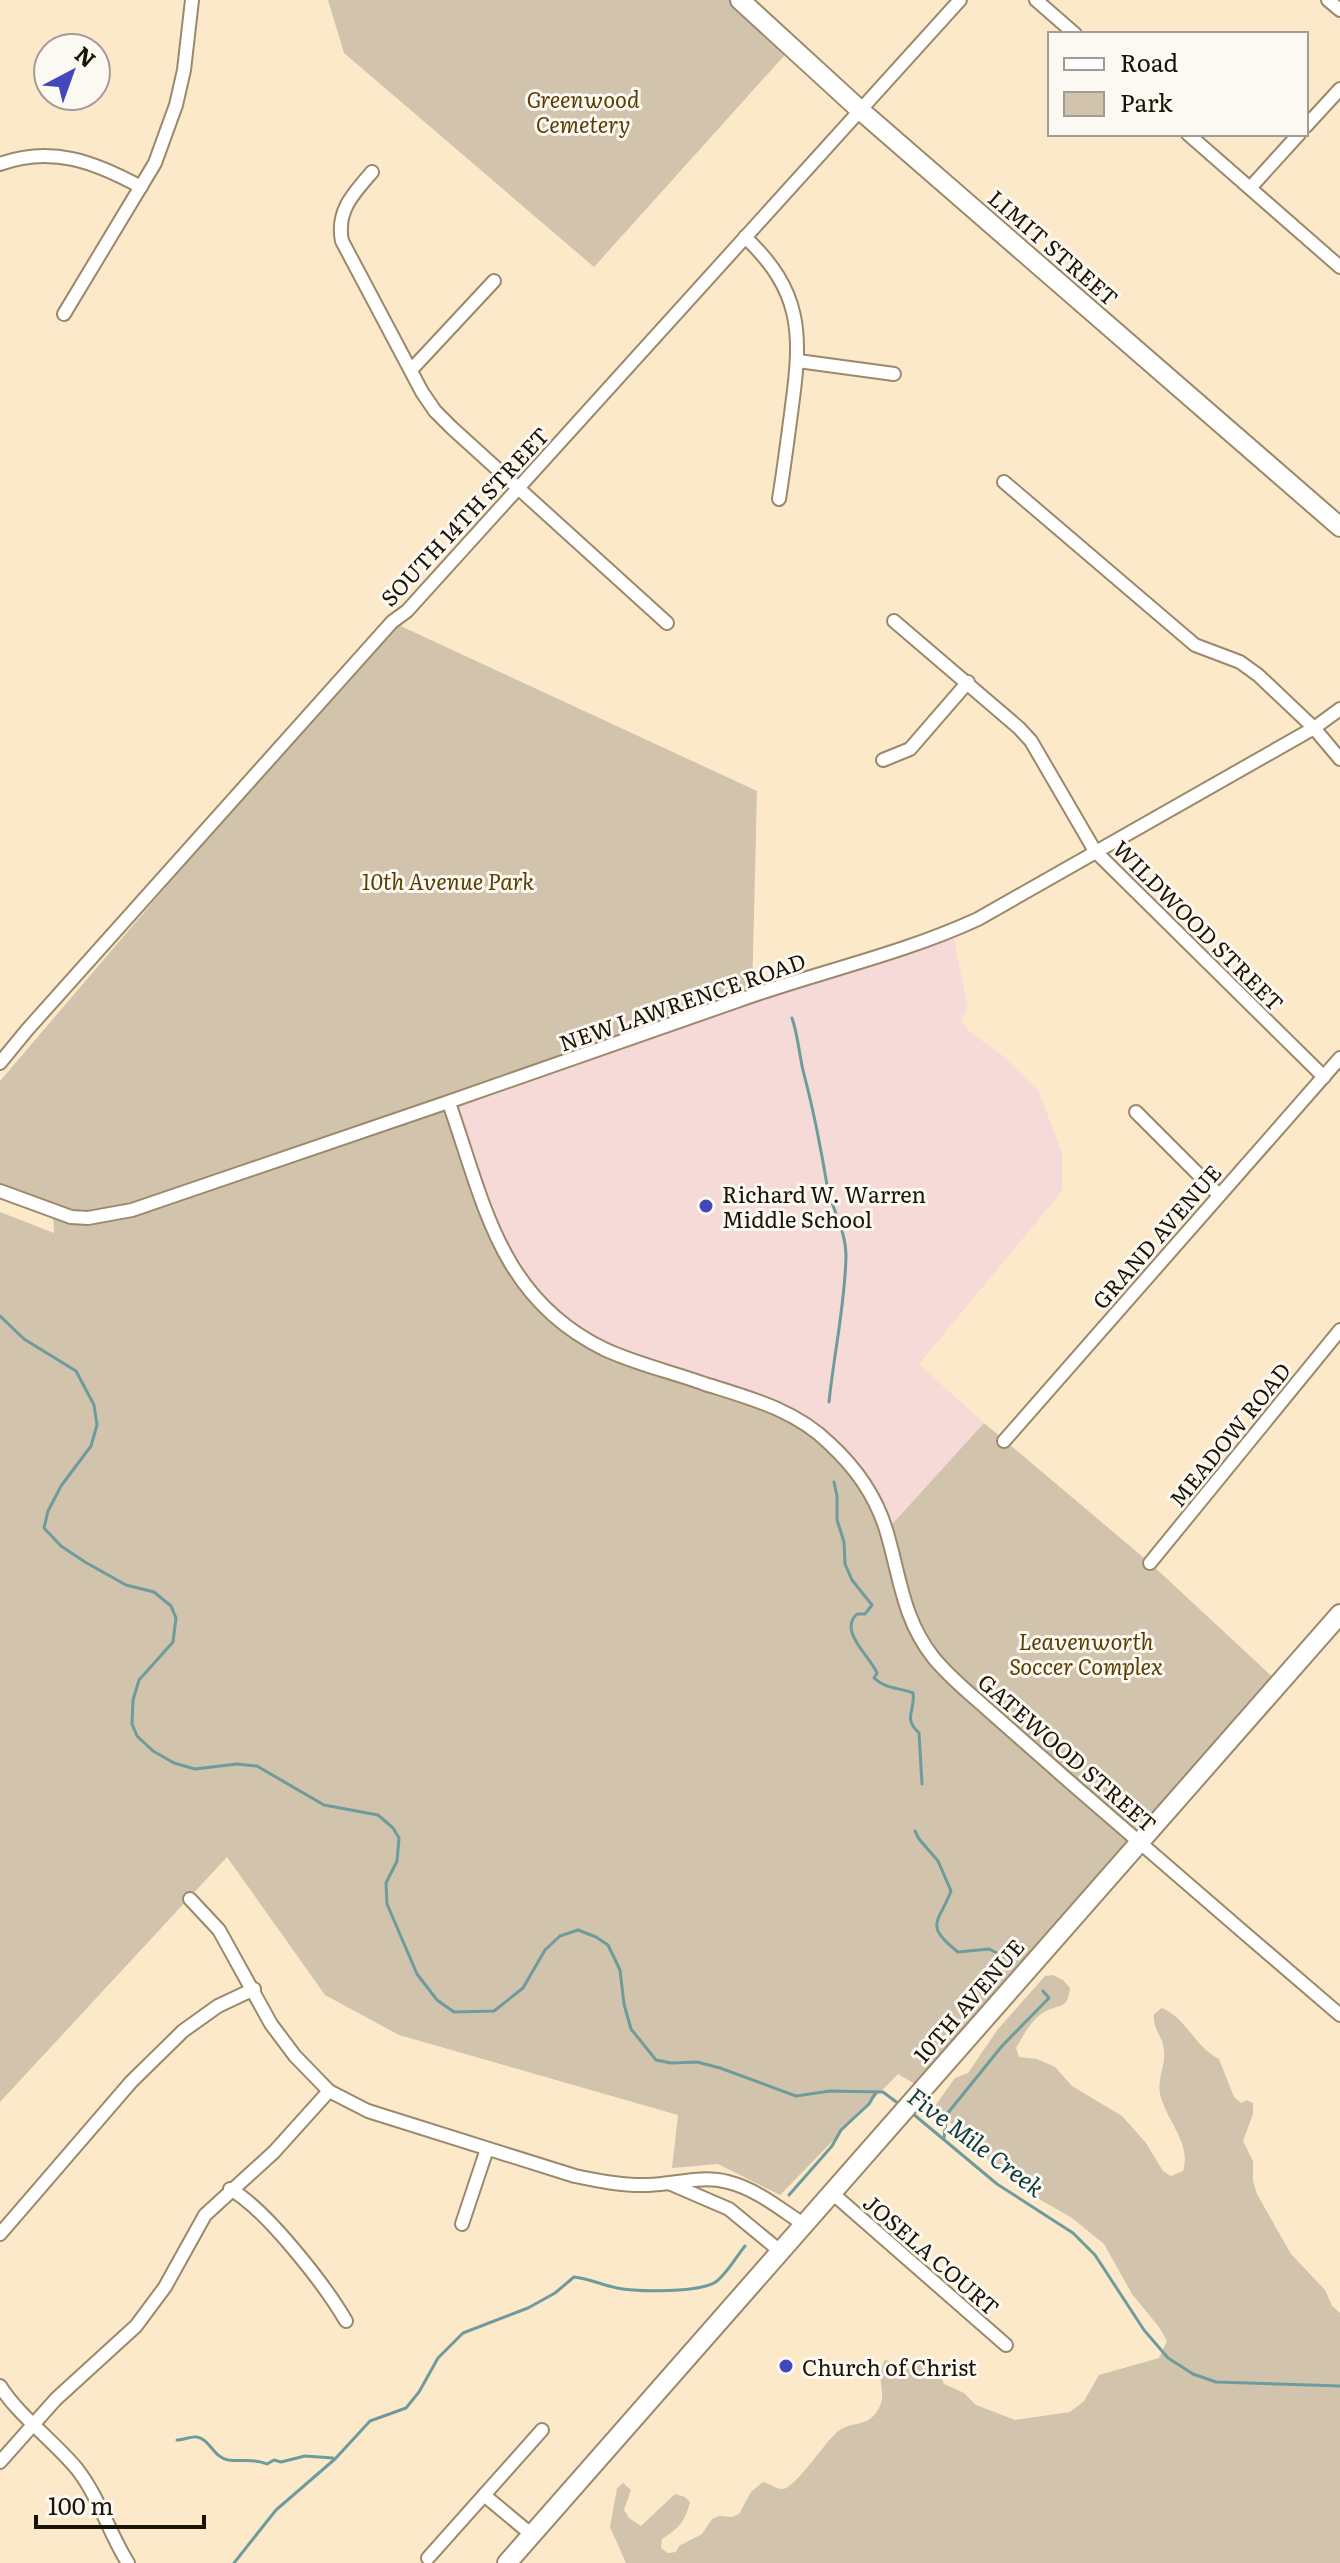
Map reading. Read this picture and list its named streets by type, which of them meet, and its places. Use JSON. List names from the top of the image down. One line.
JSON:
{"streets":{"street":["LIMIT STREET","SOUTH 14TH STREET","WILDWOOD STREET","NEW LAWRENCE ROAD","GRAND AVENUE","MEADOW ROAD","GATEWOOD STREET","10TH AVENUE","JOSELA COURT"]},"crossings":[["LIMIT STREET","SOUTH 14TH STREET"],["WILDWOOD STREET","NEW LAWRENCE ROAD"],["WILDWOOD STREET","GRAND AVENUE"],["NEW LAWRENCE ROAD","GATEWOOD STREET"],["GATEWOOD STREET","10TH AVENUE"],["10TH AVENUE","JOSELA COURT"]],"water":["Five Mile Creek"],"parks":["Greenwood Cemetery","10th Avenue Park","Leavenworth Soccer Complex"],"places":["Richard W. Warren Middle School","Church of Christ"],"legend":["Road","Park"],"scale_bar":"100 m","north":"top right"}
